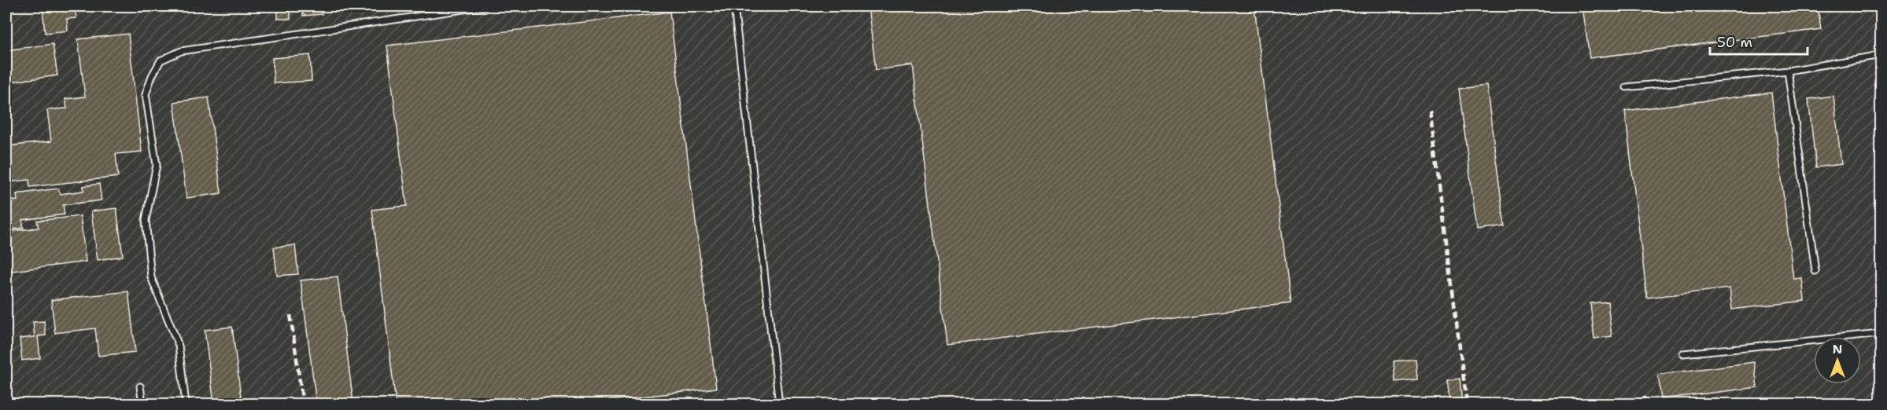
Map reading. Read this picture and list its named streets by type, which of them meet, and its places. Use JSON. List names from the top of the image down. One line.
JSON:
{"scale_bar":"50 m","north":"top"}
